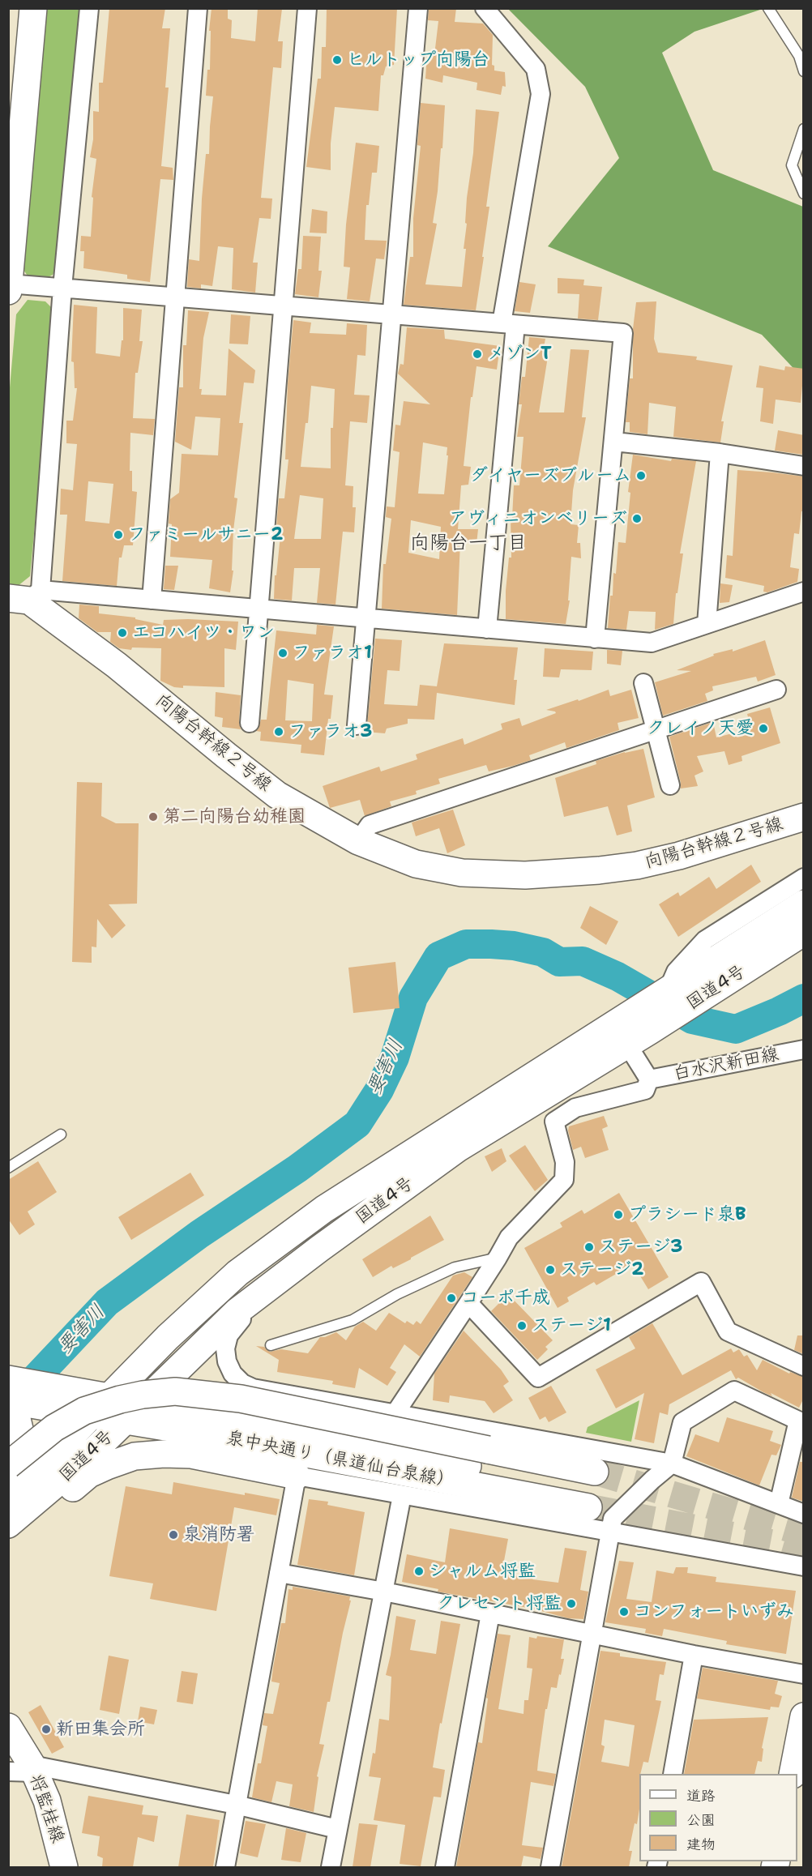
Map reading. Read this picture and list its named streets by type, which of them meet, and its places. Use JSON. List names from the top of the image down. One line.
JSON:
{"streets":{"main road":["向陽台幹線２号線","国道4号","泉中央通り（県道仙台泉線）","将監桂線"],"street":["白水沢新田線"]},"crossings":[["国道4号","泉中央通り（県道仙台泉線）"]],"districts":["向陽台一丁目"],"water":["要害川"],"places":["ヒルトップ向陽台","メゾンT","ダイヤーズブルーム","アヴィニオンベリーズ","ファミールサニー2","エコハイツ・ワン","ファラオ1","クレイノ天愛","ファラオ3","第二向陽台幼稚園","プラシード泉B","ステージ3","ステージ2","コーポ千成","ステージ1","泉消防署","シャルム将監","クレセント将監","コンフォートいずみ","新田集会所"],"legend":["道路","公園","建物"]}
